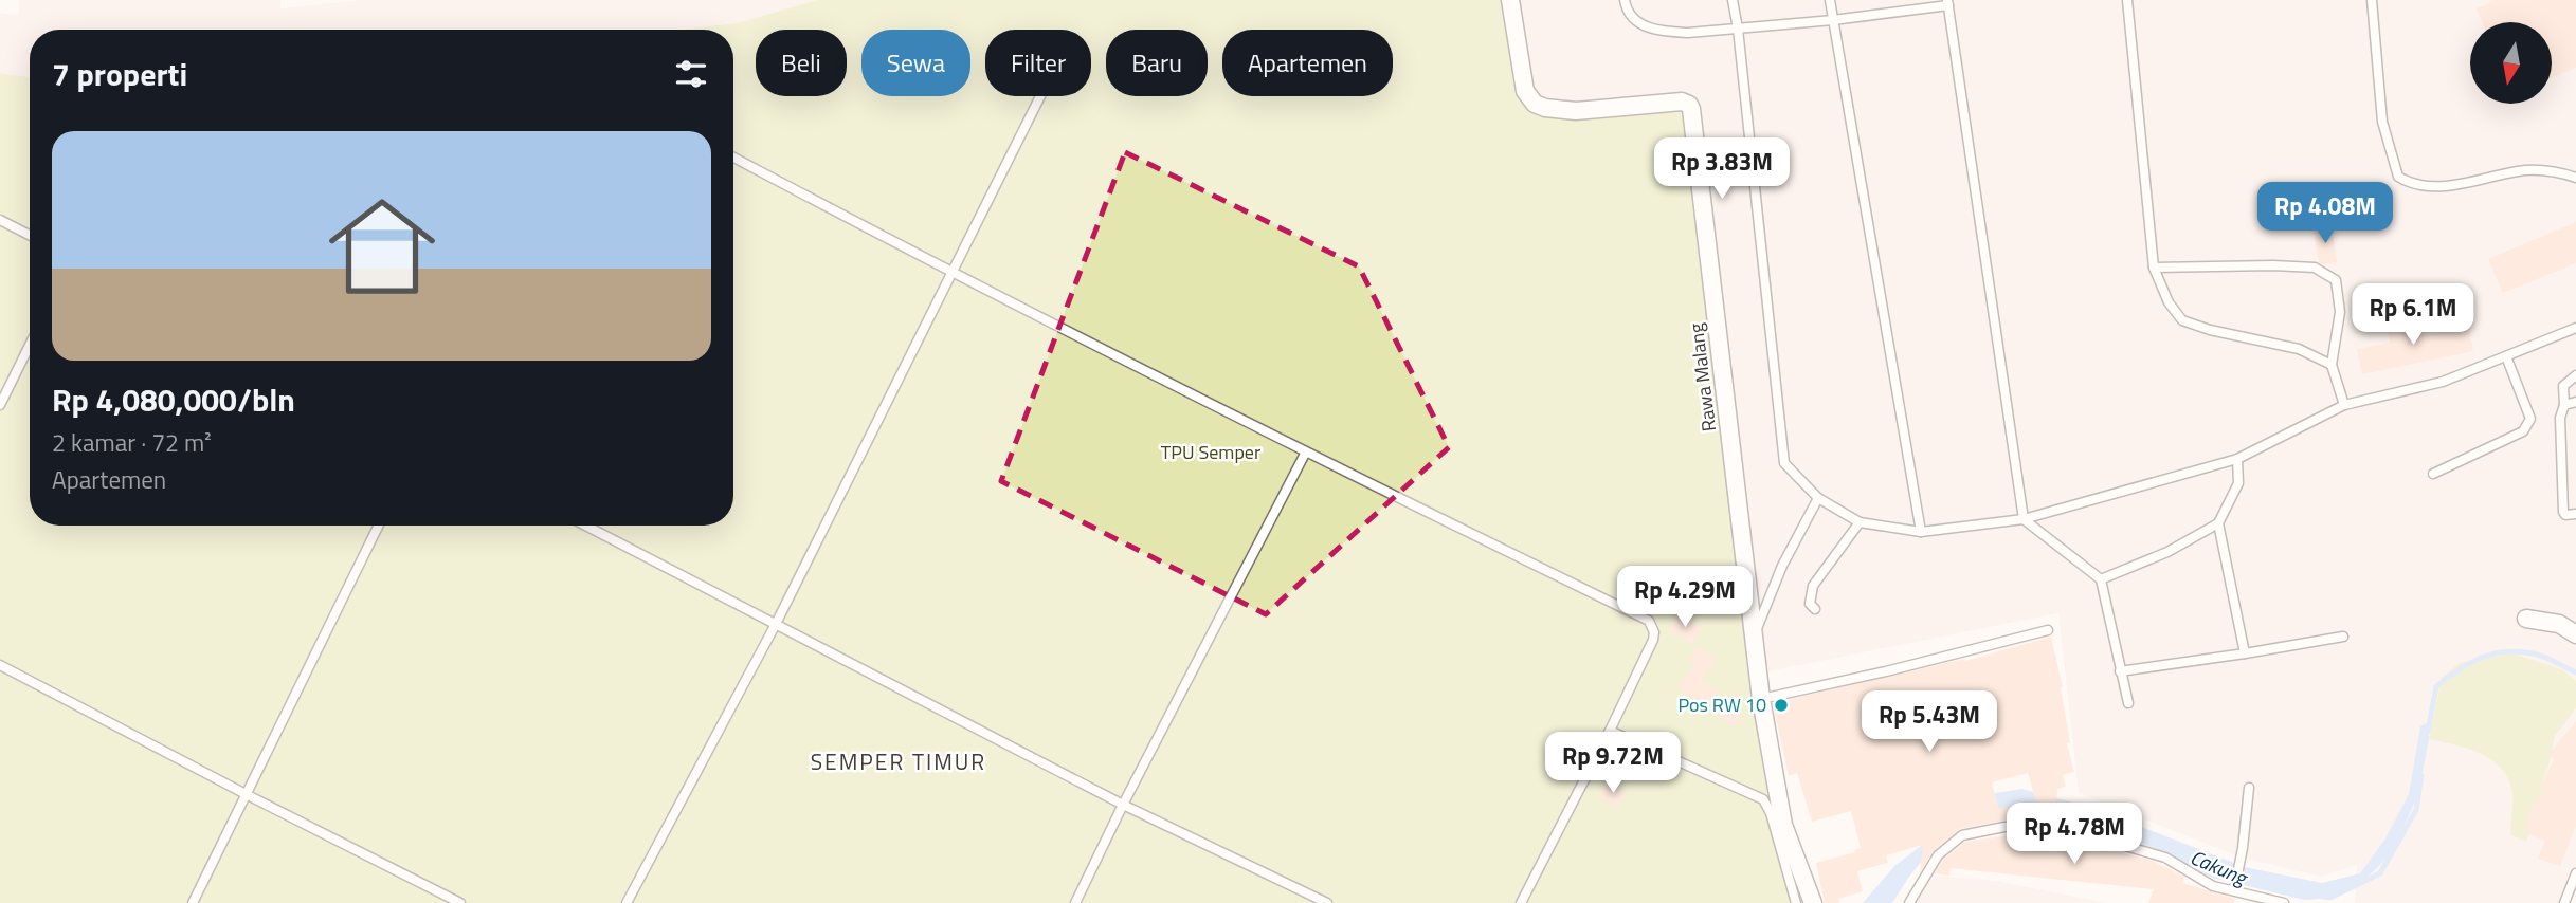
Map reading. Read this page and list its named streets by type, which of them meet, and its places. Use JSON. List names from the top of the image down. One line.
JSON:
{"streets":{"street":["Rawa Malang"]},"districts":["SEMPER TIMUR"],"water":["Cakung"],"parks":["TPU Semper"],"places":["Pos RW 10"],"north":"bottom","page":{"chip":["Beli","Sewa","Filter","Baru","Apartemen"],"heading":"7 properti","list":[{"name":"Rp 4,080,000/bln","note":"2 kamar · 72 m² · Apartemen"}],"price":["Rp 3.83M","Rp 4.08M","Rp 6.1M","Rp 4.29M","Rp 5.43M","Rp 9.72M","Rp 4.78M"]}}
